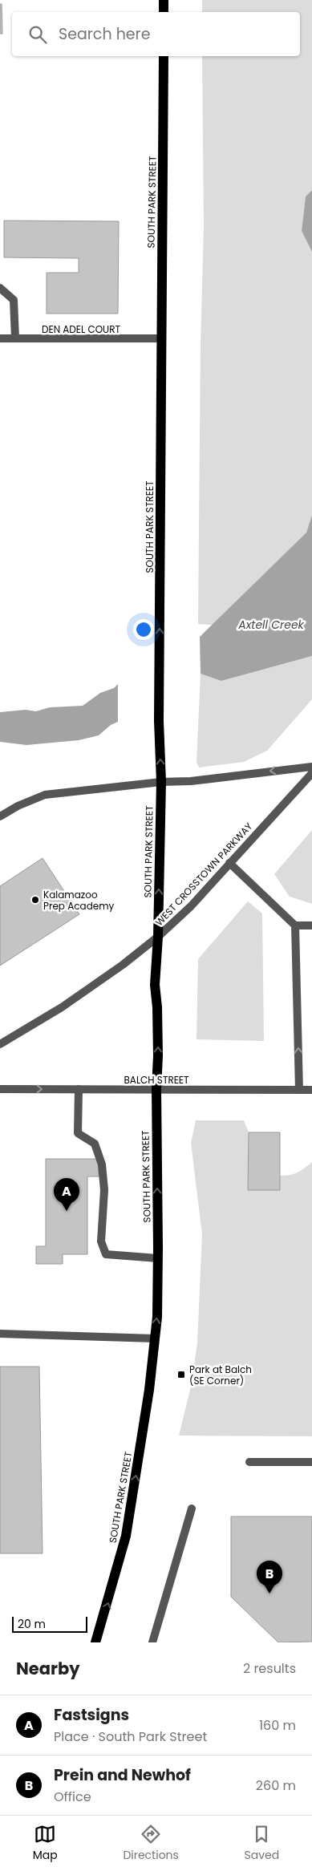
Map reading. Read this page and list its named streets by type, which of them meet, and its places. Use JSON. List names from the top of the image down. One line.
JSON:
{"streets":{"main road":["SOUTH PARK STREET"],"street":["DEN ADEL COURT","WEST CROSSTOWN PARKWAY","BALCH STREET"]},"crossings":[["SOUTH PARK STREET","DEN ADEL COURT"],["SOUTH PARK STREET","WEST CROSSTOWN PARKWAY"],["SOUTH PARK STREET","BALCH STREET"]],"one_way":["SOUTH PARK STREET"],"water":["Axtell Creek"],"places":{"other":["Kalamazoo Prep Academy"],"transit":["Park at Balch (SE Corner)"]},"scale_bar":"20 m","page":{"search":"Search here","pins":["A","B"],"scale":"20 m","heading":["Nearby","2 results"],"list":[{"mark":"A","name":"Fastsigns","note":"Place · South Park Street","value":"160 m"},{"mark":"B","name":"Prein and Newhof","note":"Office","value":"260 m"}],"nav":["Map","Directions","Saved"]}}
